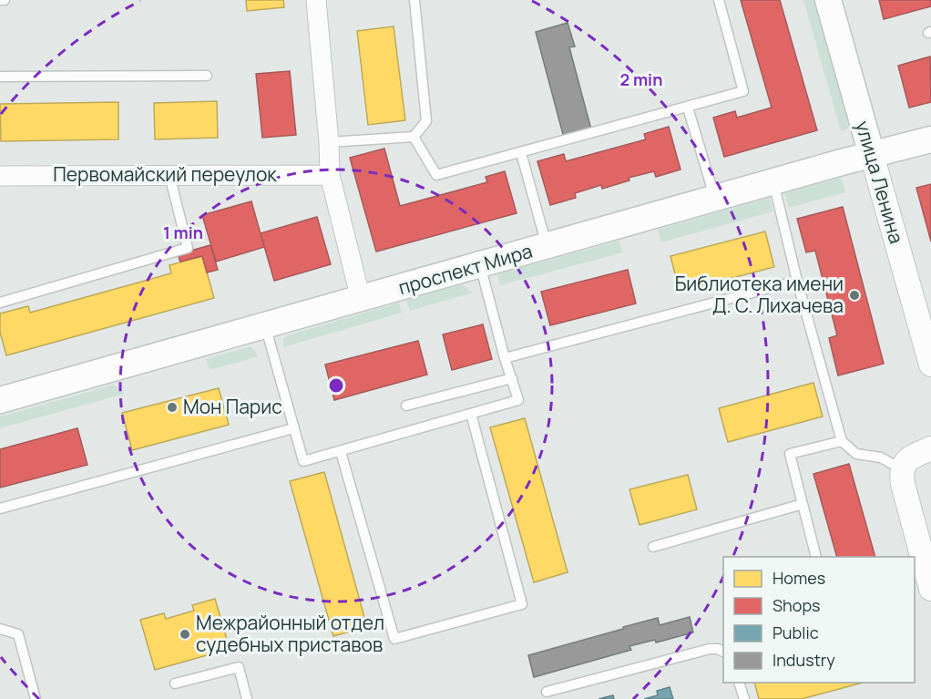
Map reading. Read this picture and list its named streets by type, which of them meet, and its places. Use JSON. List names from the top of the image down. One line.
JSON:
{"streets":{"main road":["улица Ленина","проспект Мира"],"street":["Первомайский переулок"]},"crossings":[["улица Ленина","проспект Мира"]],"places":["Библиотека имени Д. С. Лихачева","Мон Парис","Межрайонный отдел судебных приставов"],"legend":["Homes","Shops","Public","Industry"],"rings":["2 min","1 min"]}
